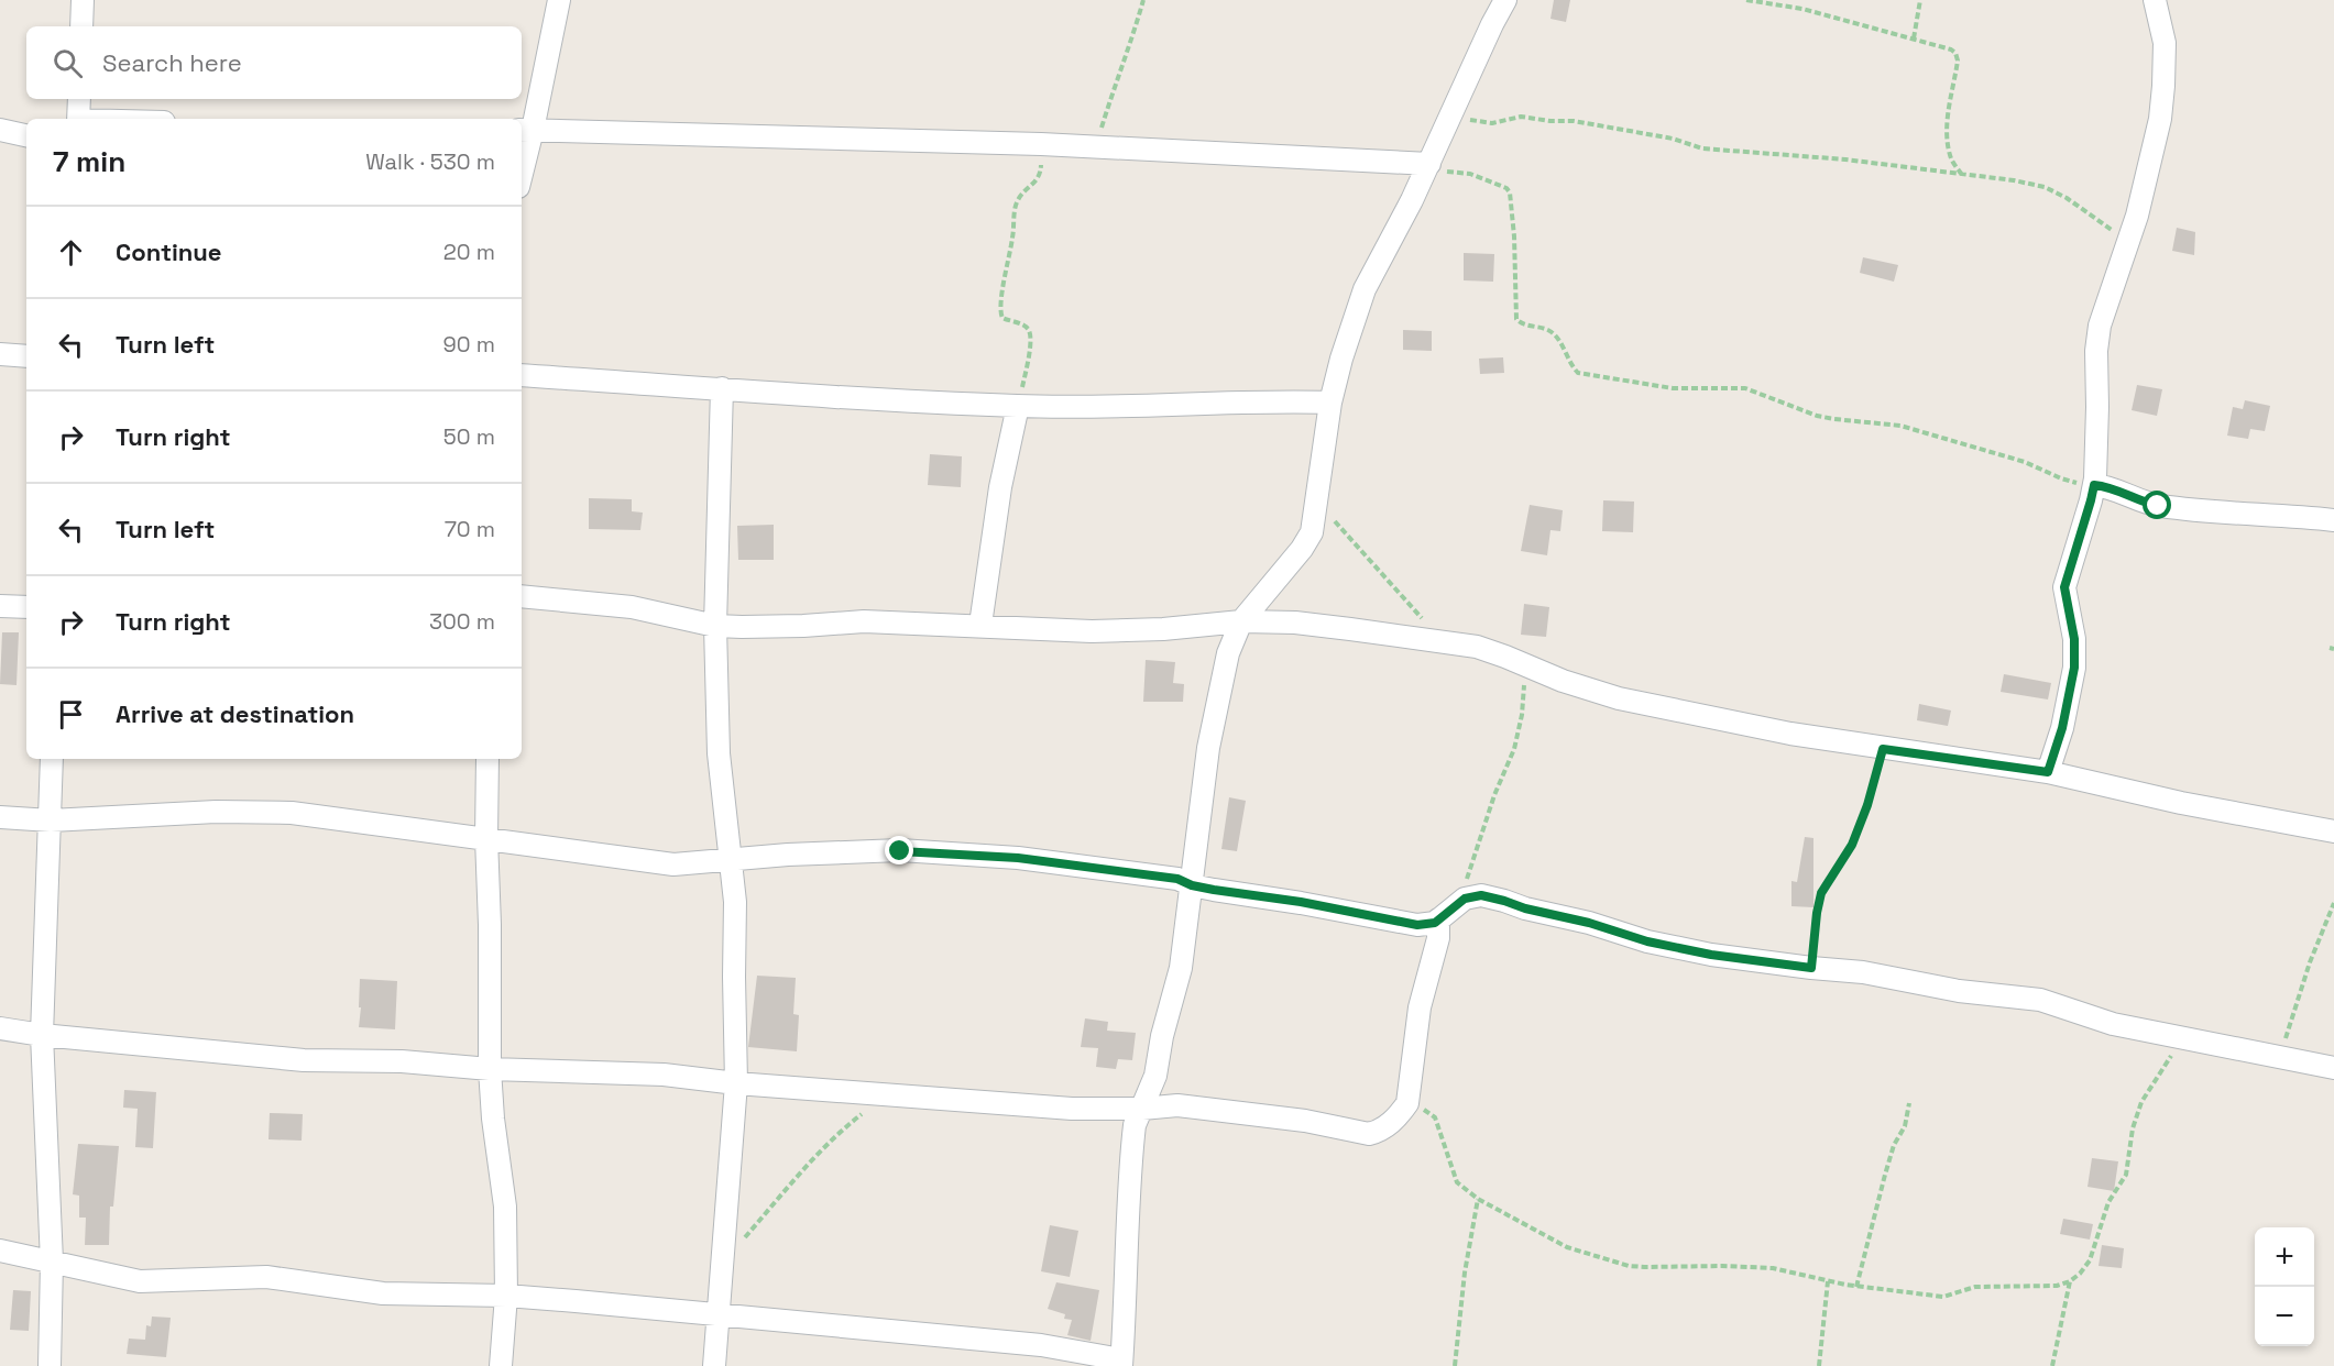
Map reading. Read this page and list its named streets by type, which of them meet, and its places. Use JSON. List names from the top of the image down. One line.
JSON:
{"page":{"search":"Search here","heading":["7 min","Walk · 530 m"],"list":[["Continue","20 m"],["Turn left","90 m"],["Turn right","50 m"],["Turn left","70 m"],["Turn right","300 m"],"Arrive at destination"],"map_buttons":["+","−"]}}
